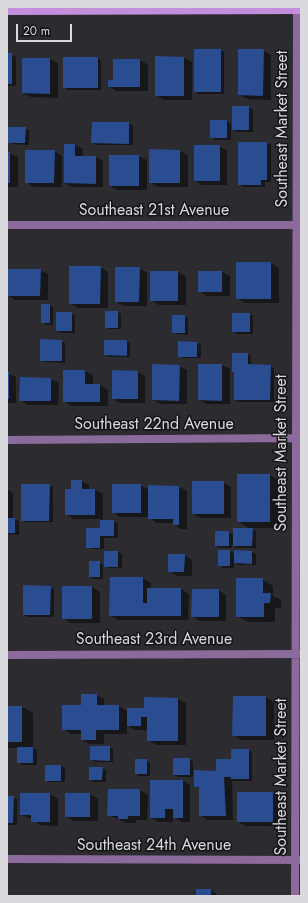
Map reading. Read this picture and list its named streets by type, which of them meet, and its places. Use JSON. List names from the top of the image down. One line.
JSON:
{"streets":{"street":["Southeast Market Street","Southeast 21st Avenue","Southeast 22nd Avenue","Southeast 23rd Avenue","Southeast 24th Avenue"]},"crossings":[["Southeast Market Street","Southeast 21st Avenue"],["Southeast Market Street","Southeast 22nd Avenue"],["Southeast Market Street","Southeast 23rd Avenue"],["Southeast Market Street","Southeast 24th Avenue"]],"scale_bar":"20 m"}
